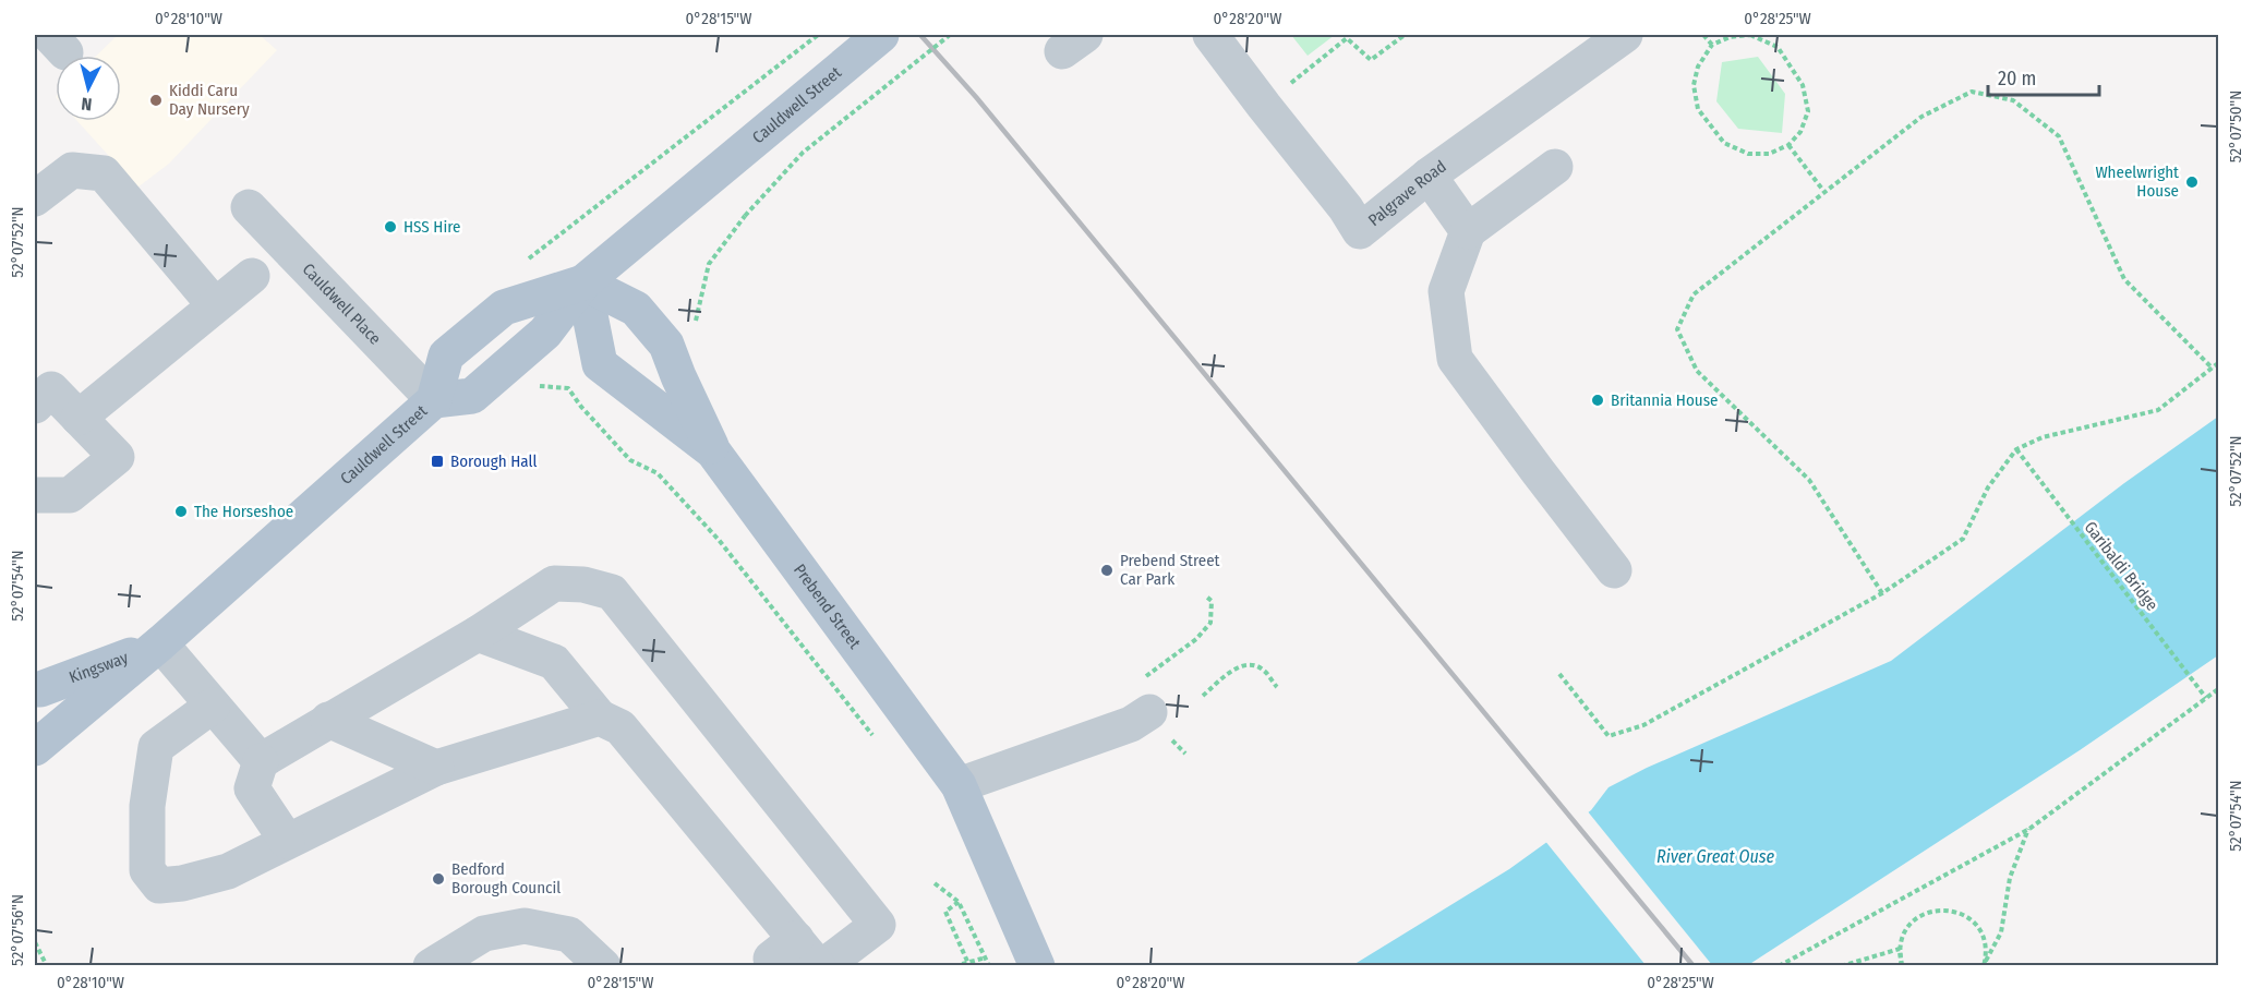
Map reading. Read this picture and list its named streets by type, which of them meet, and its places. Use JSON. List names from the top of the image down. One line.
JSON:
{"streets":{"main road":["Cauldwell Street","Prebend Street","Kingsway"],"street":["Palgrave Road","Cauldwell Place"],"path":["Garibaldi Bridge"]},"crossings":[["Cauldwell Street","Cauldwell Place"],["Cauldwell Street","Prebend Street"],["Cauldwell Street","Kingsway"]],"water":["River Great Ouse"],"places":{"other":["Kiddi Caru Day Nursery","Wheelwright House","HSS Hire","Britannia House","The Horseshoe","Prebend Street Car Park","Bedford Borough Council"],"transit":["Borough Hall"]},"scale_bar":"20 m","north":"bottom","coordinates":["0°28'10\"W","0°28'15\"W","0°28'20\"W","0°28'25\"W","52°07'50\"N","52°07'52\"N","52°07'54\"N","52°07'56\"N"]}
